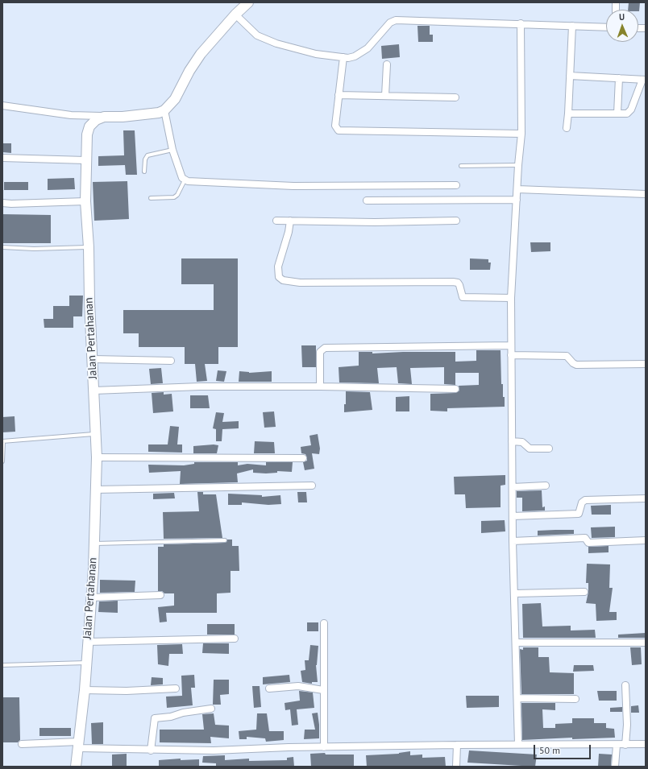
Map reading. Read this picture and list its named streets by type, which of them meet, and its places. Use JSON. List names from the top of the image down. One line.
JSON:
{"streets":{"main road":["Jalan Pertahanan"]},"scale_bar":"50 m","north":"top"}
